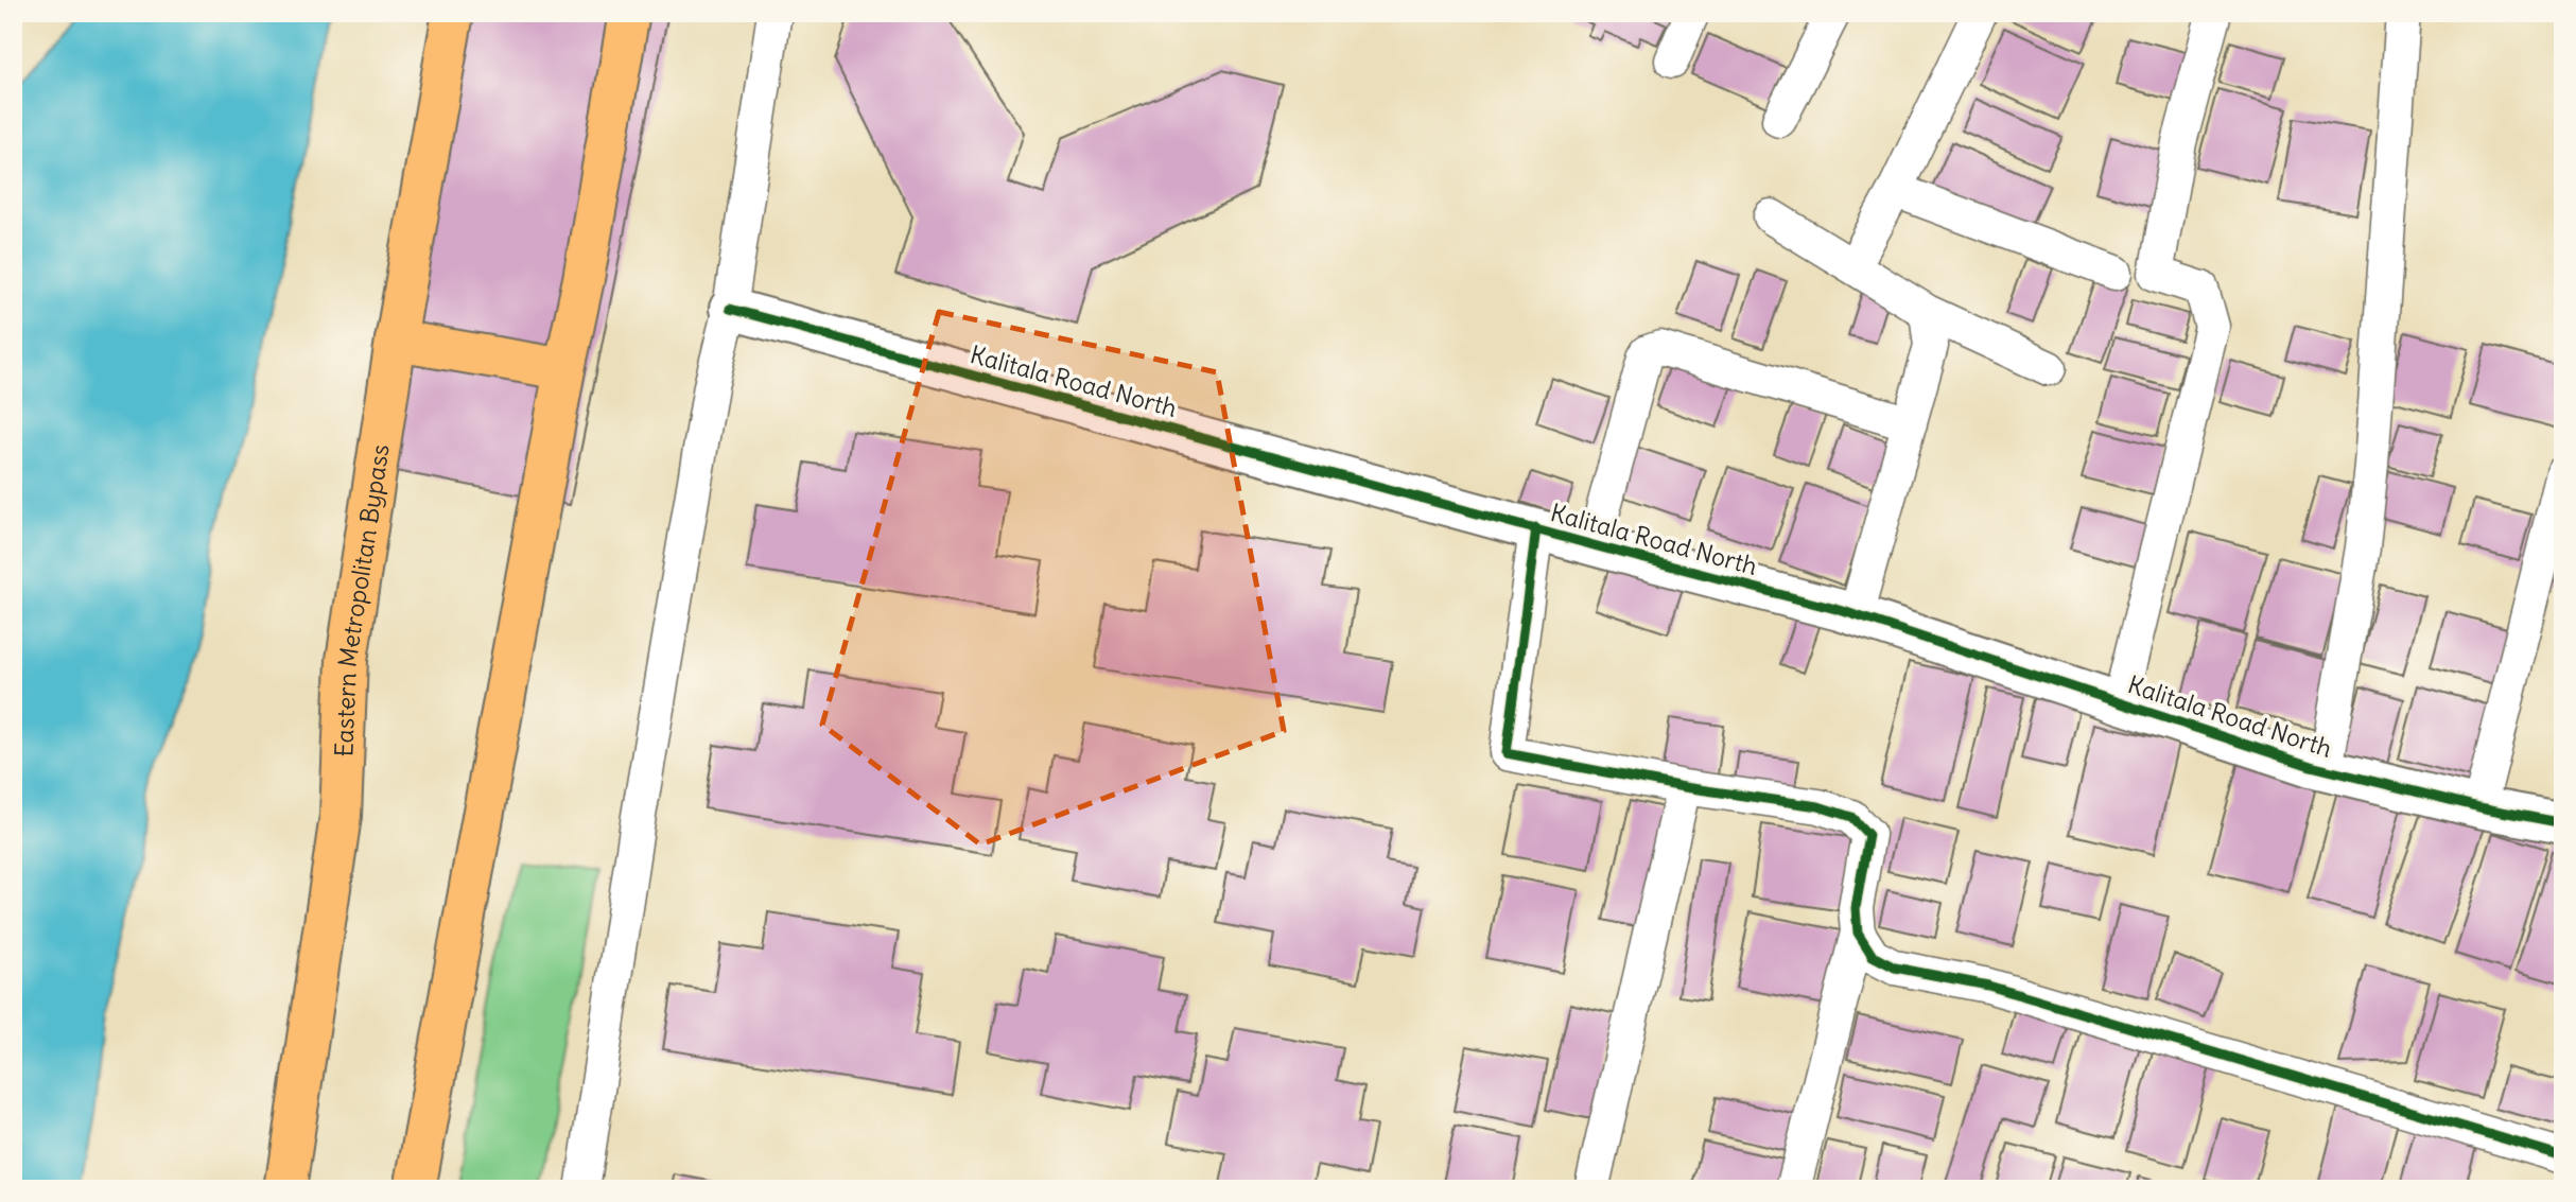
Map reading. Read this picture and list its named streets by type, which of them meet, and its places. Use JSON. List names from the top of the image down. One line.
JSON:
{"streets":{"main road":["Eastern Metropolitan Bypass"],"street":["Kalitala Road North"]}}
